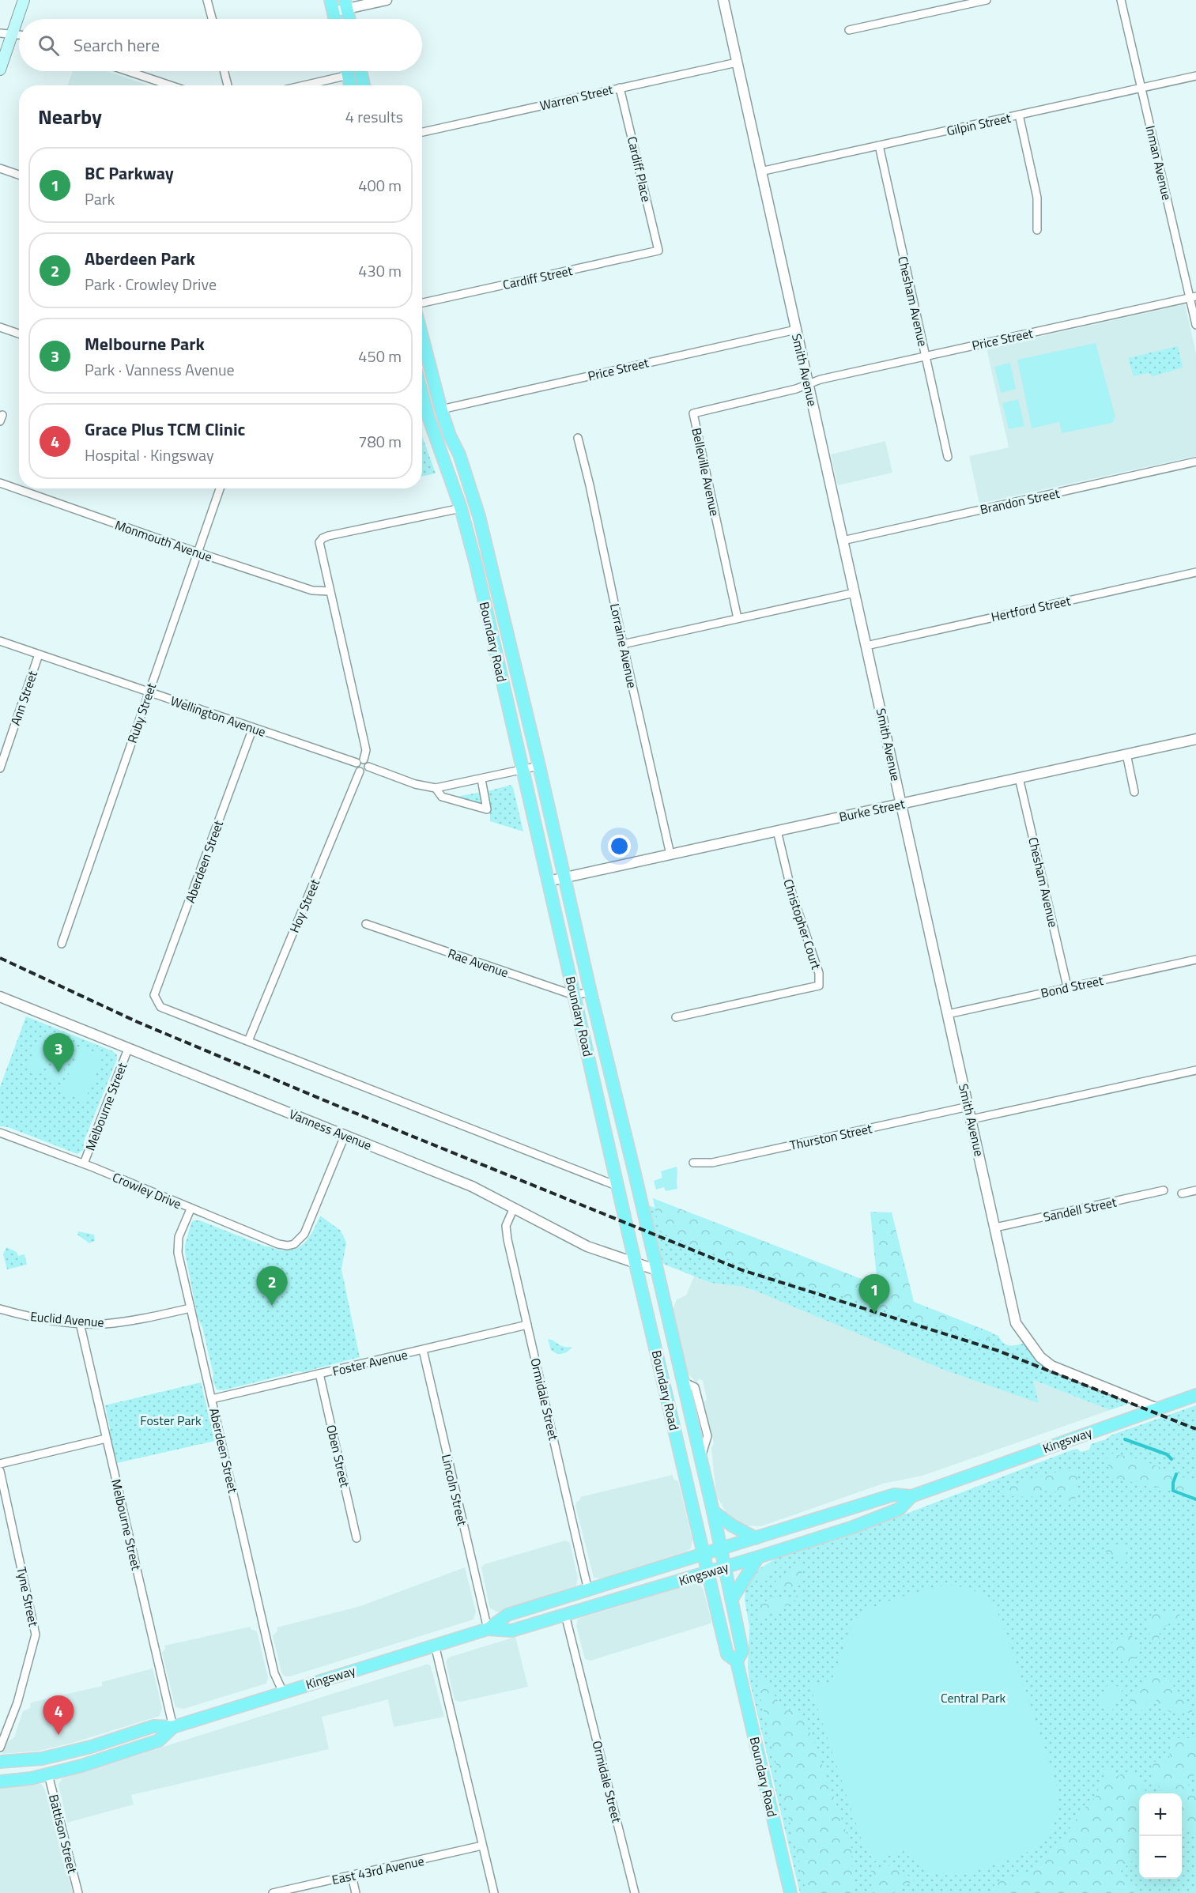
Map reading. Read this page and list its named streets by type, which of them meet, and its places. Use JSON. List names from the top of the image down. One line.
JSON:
{"streets":{"main road":["Boundary Road","Kingsway"],"street":["Warren Street","Gilpin Street","Inman Avenue","Cardiff Place","Cardiff Street","Chesham Avenue","Price Street","Smith Avenue","Belleville Avenue","Brandon Street","Monmouth Avenue","Hertford Street","Lorraine Avenue","Ann Street","Ruby Street","Wellington Avenue","Burke Street","Aberdeen Street","Hoy Street","Christopher Court","Rae Avenue","Bond Street","Melbourne Street","Vanness Avenue","Thurston Street","Crowley Drive","Sandell Street","Euclid Avenue","Foster Avenue","Ormidale Street","Oben Street","Lincoln Street","Tyne Street","Battison Street","East 43rd Avenue"]},"crossings":[["Warren Street","Cardiff Place"],["Warren Street","Smith Avenue"],["Gilpin Street","Inman Avenue"],["Gilpin Street","Chesham Avenue"],["Gilpin Street","Smith Avenue"],["Inman Avenue","Price Street"],["Cardiff Place","Cardiff Street"],["Chesham Avenue","Price Street"],["Chesham Avenue","Burke Street"],["Chesham Avenue","Bond Street"],["Price Street","Smith Avenue"],["Price Street","Belleville Avenue"],["Price Street","Boundary Road"],["Smith Avenue","Belleville Avenue"],["Smith Avenue","Brandon Street"],["Smith Avenue","Hertford Street"],["Smith Avenue","Burke Street"],["Smith Avenue","Bond Street"],["Smith Avenue","Thurston Street"],["Smith Avenue","Sandell Street"],["Smith Avenue","Kingsway"],["Monmouth Avenue","Ruby Street"],["Boundary Road","Burke Street"],["Boundary Road","Rae Avenue"],["Boundary Road","Vanness Avenue"],["Boundary Road","Kingsway"],["Lorraine Avenue","Burke Street"],["Ann Street","Wellington Avenue"],["Ruby Street","Wellington Avenue"],["Wellington Avenue","Aberdeen Street"],["Wellington Avenue","Hoy Street"],["Burke Street","Christopher Court"],["Aberdeen Street","Hoy Street"],["Aberdeen Street","Crowley Drive"],["Aberdeen Street","Euclid Avenue"],["Aberdeen Street","Foster Avenue"],["Aberdeen Street","Kingsway"],["Melbourne Street","Vanness Avenue"],["Melbourne Street","Crowley Drive"],["Melbourne Street","Euclid Avenue"],["Melbourne Street","Kingsway"],["Vanness Avenue","Crowley Drive"],["Vanness Avenue","Ormidale Street"],["Foster Avenue","Ormidale Street"],["Foster Avenue","Oben Street"],["Foster Avenue","Lincoln Street"],["Ormidale Street","Kingsway"],["Kingsway","Lincoln Street"],["Kingsway","Battison Street"]],"parks":["Foster Park","Central Park"],"page":{"search":"Search here","heading":["Nearby","4 results"],"list":[{"mark":"1","name":"BC Parkway","note":"Park","value":"400 m"},{"mark":"2","name":"Aberdeen Park","note":"Park · Crowley Drive","value":"430 m"},{"mark":"3","name":"Melbourne Park","note":"Park · Vanness Avenue","value":"450 m"},{"mark":"4","name":"Grace Plus TCM Clinic","note":"Hospital · Kingsway","value":"780 m"}],"pins":["3","2","1","4"],"map_buttons":["+","−"]}}
